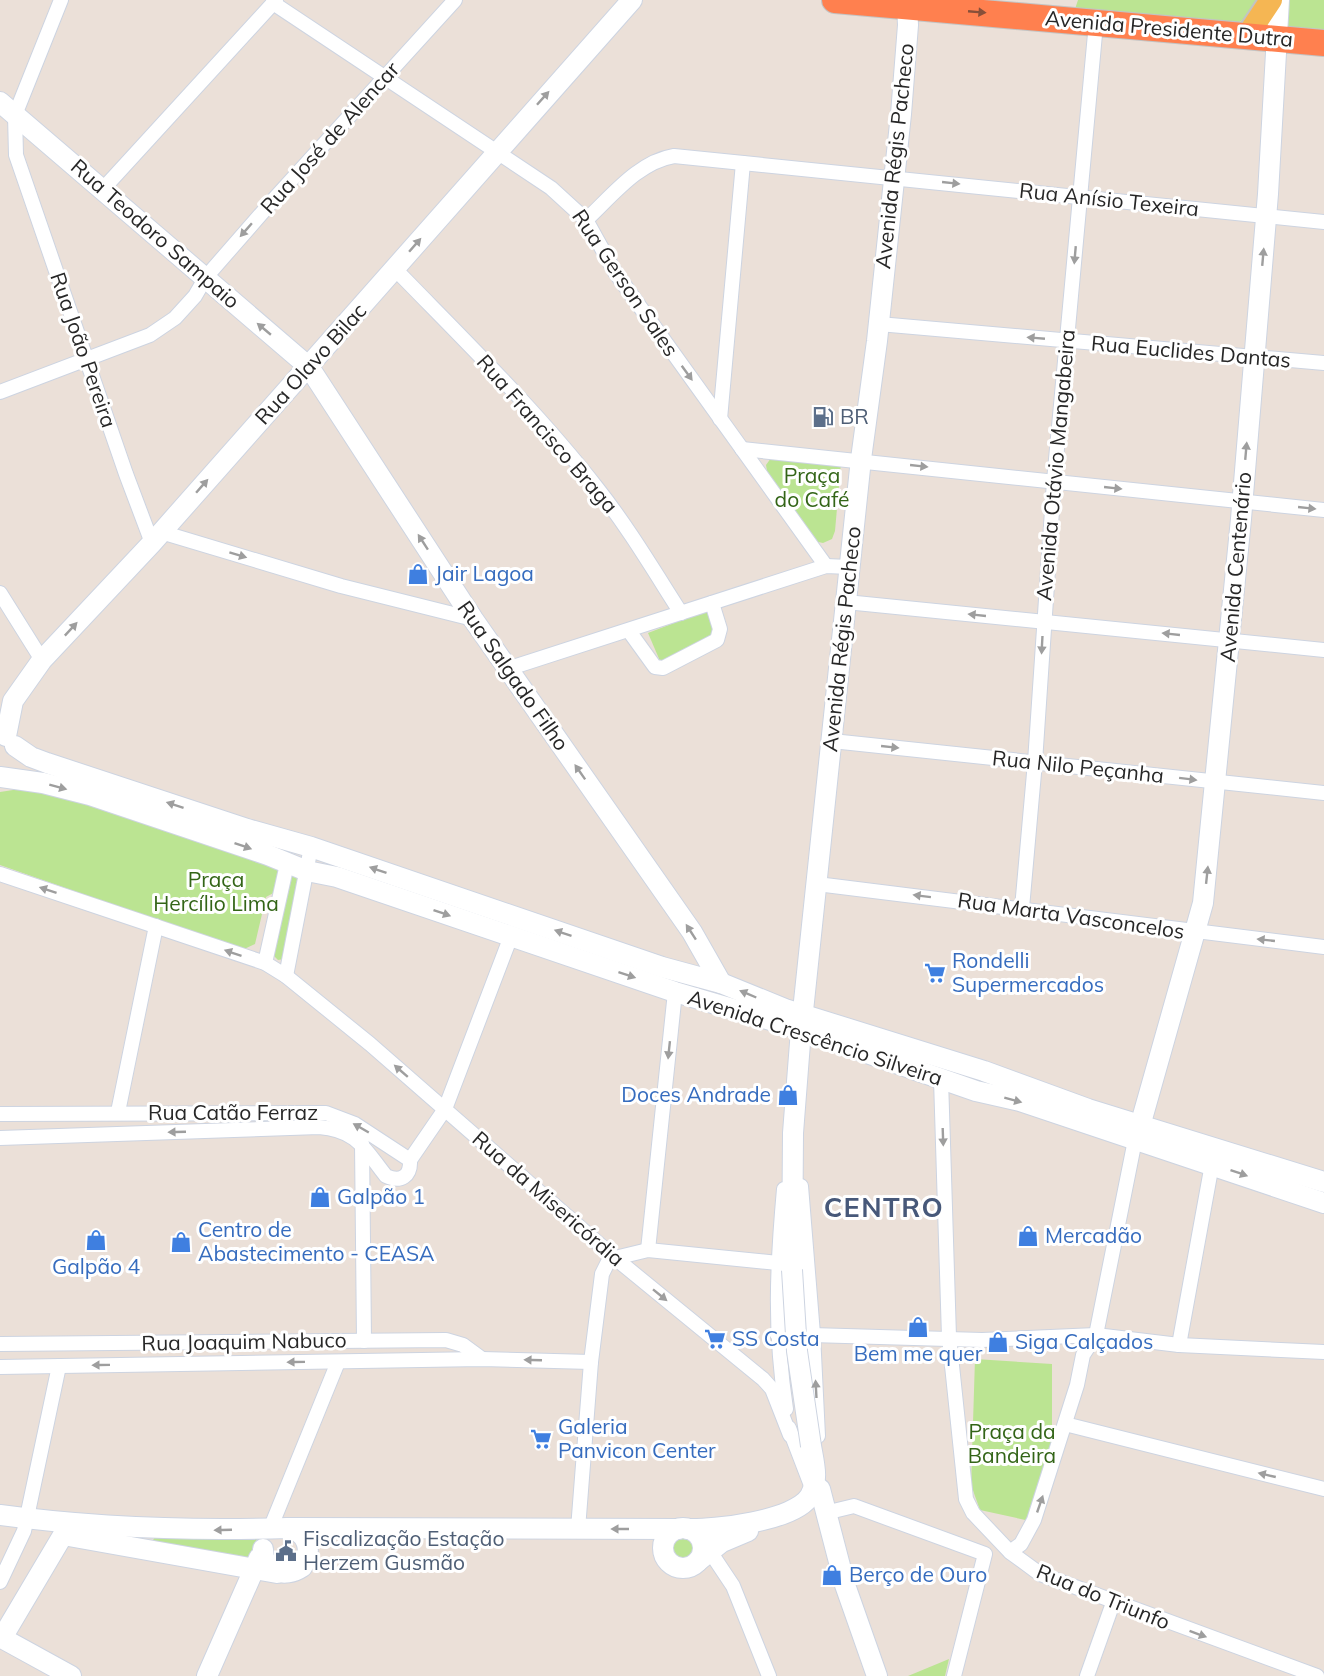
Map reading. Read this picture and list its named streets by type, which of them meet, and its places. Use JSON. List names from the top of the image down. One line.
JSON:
{"streets":{"highway":["Avenida Presidente Dutra"],"street":["Rua José de Alencar","Avenida Régis Pacheco","Rua Anísio Texeira","Rua Teodoro Sampaio","Rua Gerson Sales","Rua João Pereira","Rua Euclides Dantas","Rua Olavo Bilac","Rua Francisco Braga","Avenida Otávio Mangabeira","Avenida Centenário","Rua Salgado Filho","Rua Nilo Peçanha","Rua Marta Vasconcelos","Avenida Crescêncio Silveira","Rua Catão Ferraz","Rua da Misericórdia","Rua Joaquim Nabuco","Rua do Triunfo"]},"crossings":[["Avenida Presidente Dutra","Avenida Régis Pacheco"],["Avenida Presidente Dutra","Avenida Otávio Mangabeira"],["Avenida Presidente Dutra","Avenida Centenário"],["Rua José de Alencar","Rua Teodoro Sampaio"],["Rua José de Alencar","Rua Gerson Sales"],["Rua José de Alencar","Rua João Pereira"],["Avenida Régis Pacheco","Rua Anísio Texeira"],["Avenida Régis Pacheco","Rua Euclides Dantas"],["Avenida Régis Pacheco","Rua Nilo Peçanha"],["Avenida Régis Pacheco","Rua Marta Vasconcelos"],["Avenida Régis Pacheco","Avenida Crescêncio Silveira"],["Avenida Régis Pacheco","Rua da Misericórdia"],["Rua Anísio Texeira","Rua Gerson Sales"],["Rua Anísio Texeira","Avenida Otávio Mangabeira"],["Rua Anísio Texeira","Avenida Centenário"],["Rua Teodoro Sampaio","Rua João Pereira"],["Rua Teodoro Sampaio","Rua Olavo Bilac"],["Rua Teodoro Sampaio","Rua Salgado Filho"],["Rua Gerson Sales","Rua Olavo Bilac"],["Rua João Pereira","Rua Olavo Bilac"],["Rua Euclides Dantas","Avenida Otávio Mangabeira"],["Rua Euclides Dantas","Avenida Centenário"],["Rua Olavo Bilac","Rua Francisco Braga"],["Rua Olavo Bilac","Rua Salgado Filho"],["Avenida Otávio Mangabeira","Rua Nilo Peçanha"],["Avenida Otávio Mangabeira","Rua Marta Vasconcelos"],["Avenida Centenário","Rua Nilo Peçanha"],["Avenida Centenário","Rua Marta Vasconcelos"],["Avenida Centenário","Avenida Crescêncio Silveira"],["Rua Salgado Filho","Avenida Crescêncio Silveira"],["Avenida Crescêncio Silveira","Rua do Triunfo"]],"one_way":["Rua José de Alencar","Rua Euclides Dantas","Rua Olavo Bilac","Avenida Centenário","Rua Salgado Filho","Rua Nilo Peçanha","Rua Marta Vasconcelos","Rua Catão Ferraz","Rua do Triunfo"],"districts":["CENTRO"],"parks":["Praça do Café","Praça Hercílio Lima","Praça da Bandeira"],"places":{"fuel station":["BR"],"shop":["Jair Lagoa","Doces Andrade","Galpão 1","Mercadão","Galpão 4","Centro de Abastecimento - CEASA","Bem me quer","Siga Calçados","Berço de Ouro"],"supermarket":["Rondelli Supermercados","SS Costa","Galeria Panvicon Center"],"public building":["Fiscalização Estação Herzem Gusmão"]}}
